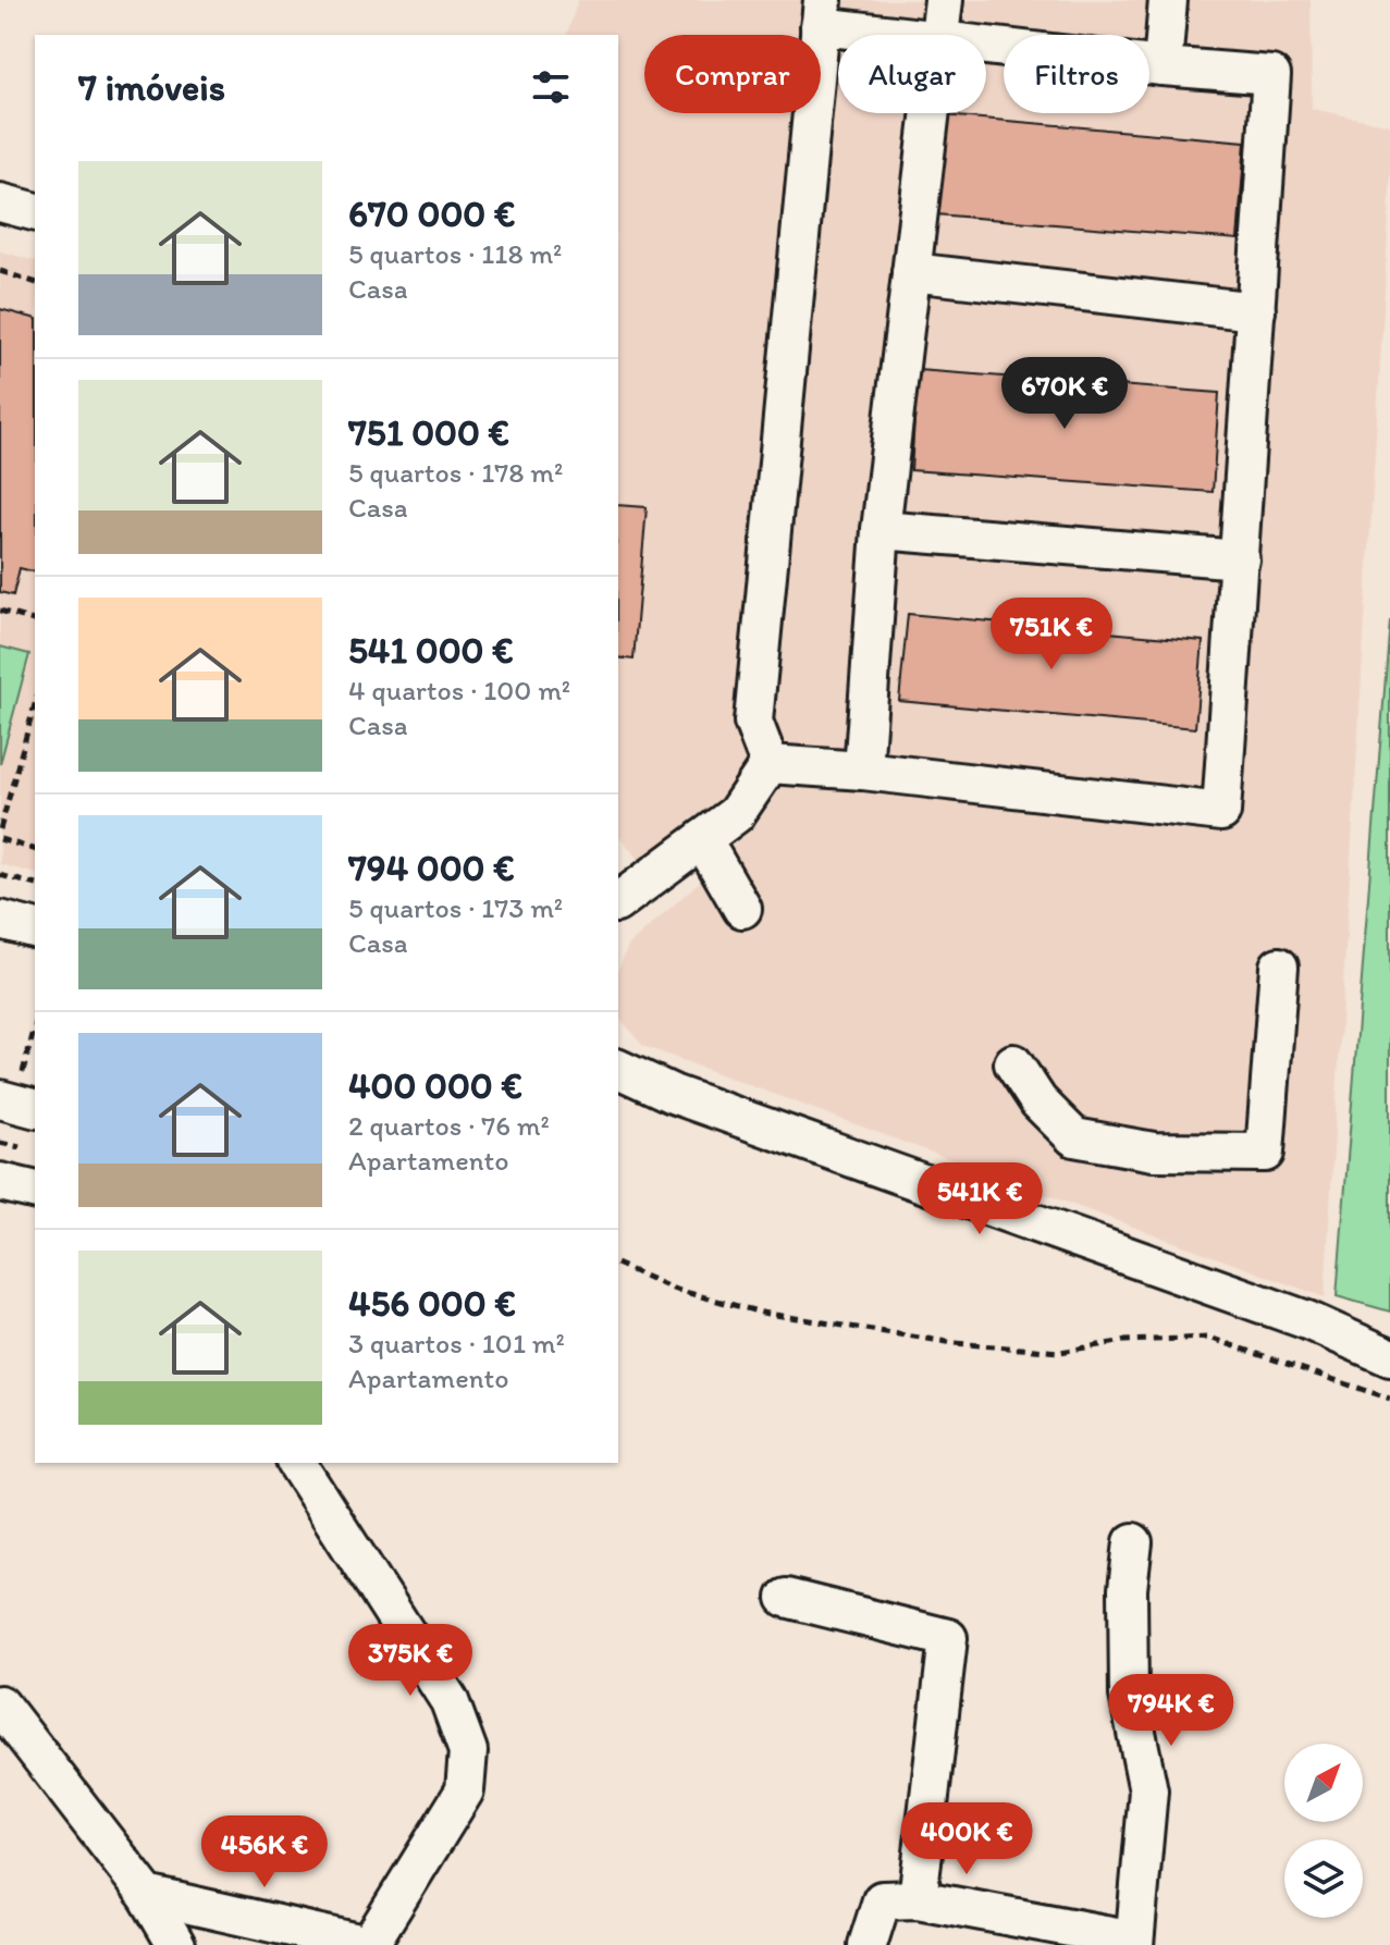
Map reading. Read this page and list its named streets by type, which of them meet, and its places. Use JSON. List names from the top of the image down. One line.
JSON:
{"north":"top right","page":{"chip":["Comprar","Alugar","Filtros"],"heading":"7 imóveis","list":[{"name":"670 000 €","note":"5 quartos · 118 m² · Casa"},{"name":"751 000 €","note":"5 quartos · 178 m² · Casa"},{"name":"541 000 €","note":"4 quartos · 100 m² · Casa"},{"name":"794 000 €","note":"5 quartos · 173 m² · Casa"},{"name":"400 000 €","note":"2 quartos · 76 m² · Apartamento"},{"name":"456 000 €","note":"3 quartos · 101 m² · Apartamento"}],"price":["670K €","751K €","541K €","375K €","794K €","400K €","456K €"]}}
